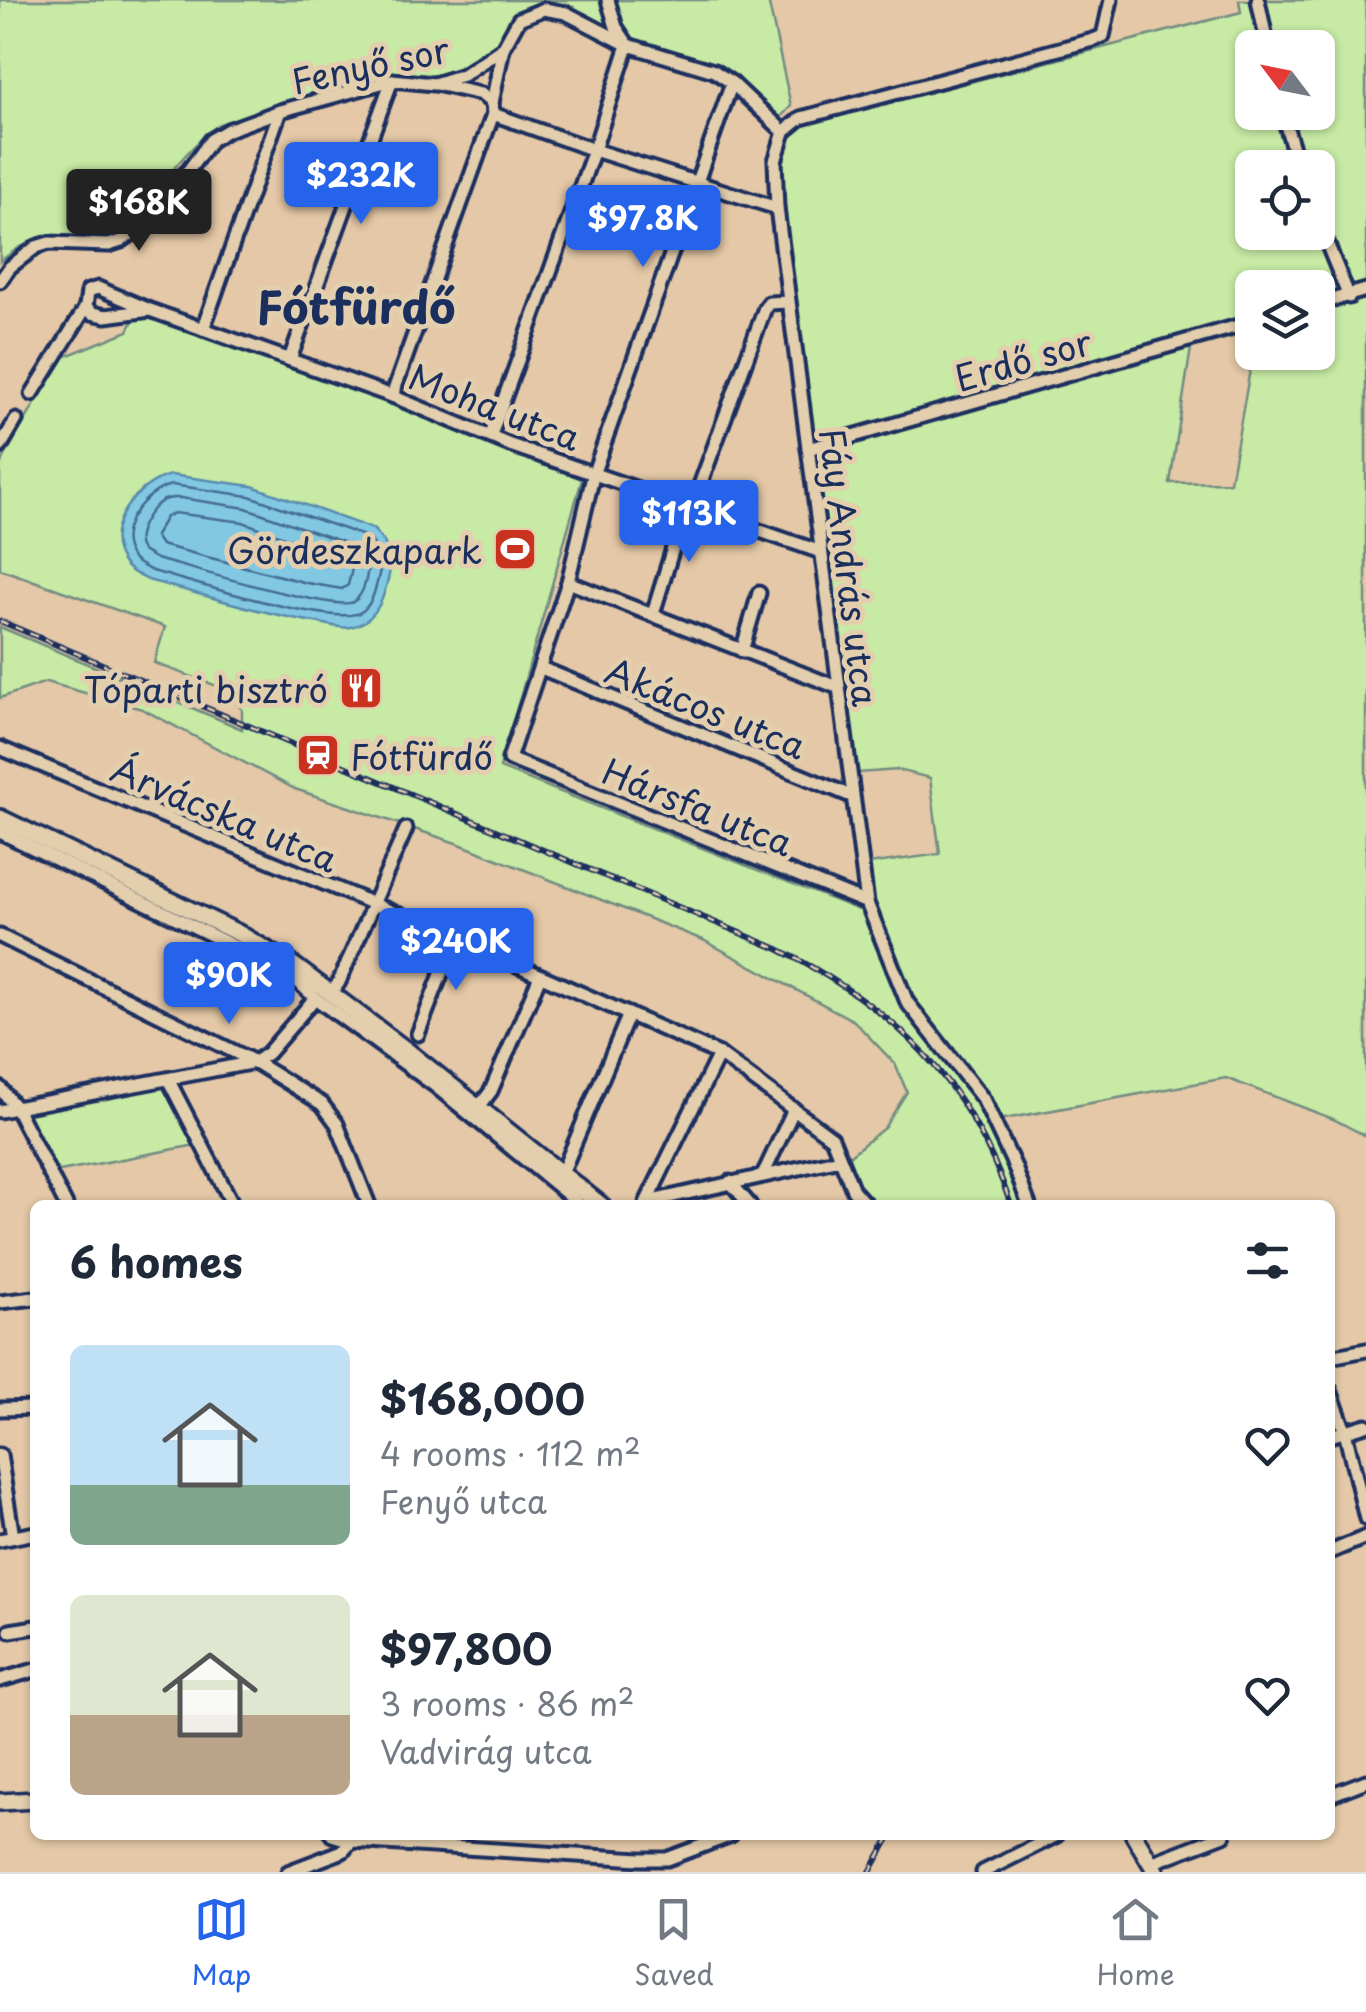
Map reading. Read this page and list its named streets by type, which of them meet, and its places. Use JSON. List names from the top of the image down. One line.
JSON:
{"streets":{"street":["Fenyő sor","Erdő sor","Moha utca","Fáy András utca","Akácos utca","Hársfa utca","Árvácska utca"]},"crossings":[["Fenyő sor","Fáy András utca"],["Erdő sor","Fáy András utca"],["Moha utca","Fáy András utca"],["Fáy András utca","Akácos utca"],["Fáy András utca","Hársfa utca"],["Akácos utca","Hársfa utca"]],"districts":["Fótfürdő"],"places":{"sports":["Gördeszkapark"],"restaurant":["Tóparti bisztró"],"station":["Fótfürdő"]},"north":"top left","page":{"price":["$232K","$168K","$97.8K","$113K","$240K","$90K"],"heading":"6 homes","list":[{"name":"$168,000","note":"4 rooms · 112 m² · Fenyő utca"},{"name":"$97,800","note":"3 rooms · 86 m² · Vadvirág utca"}],"tabs":["Map","Saved","Home"]}}
